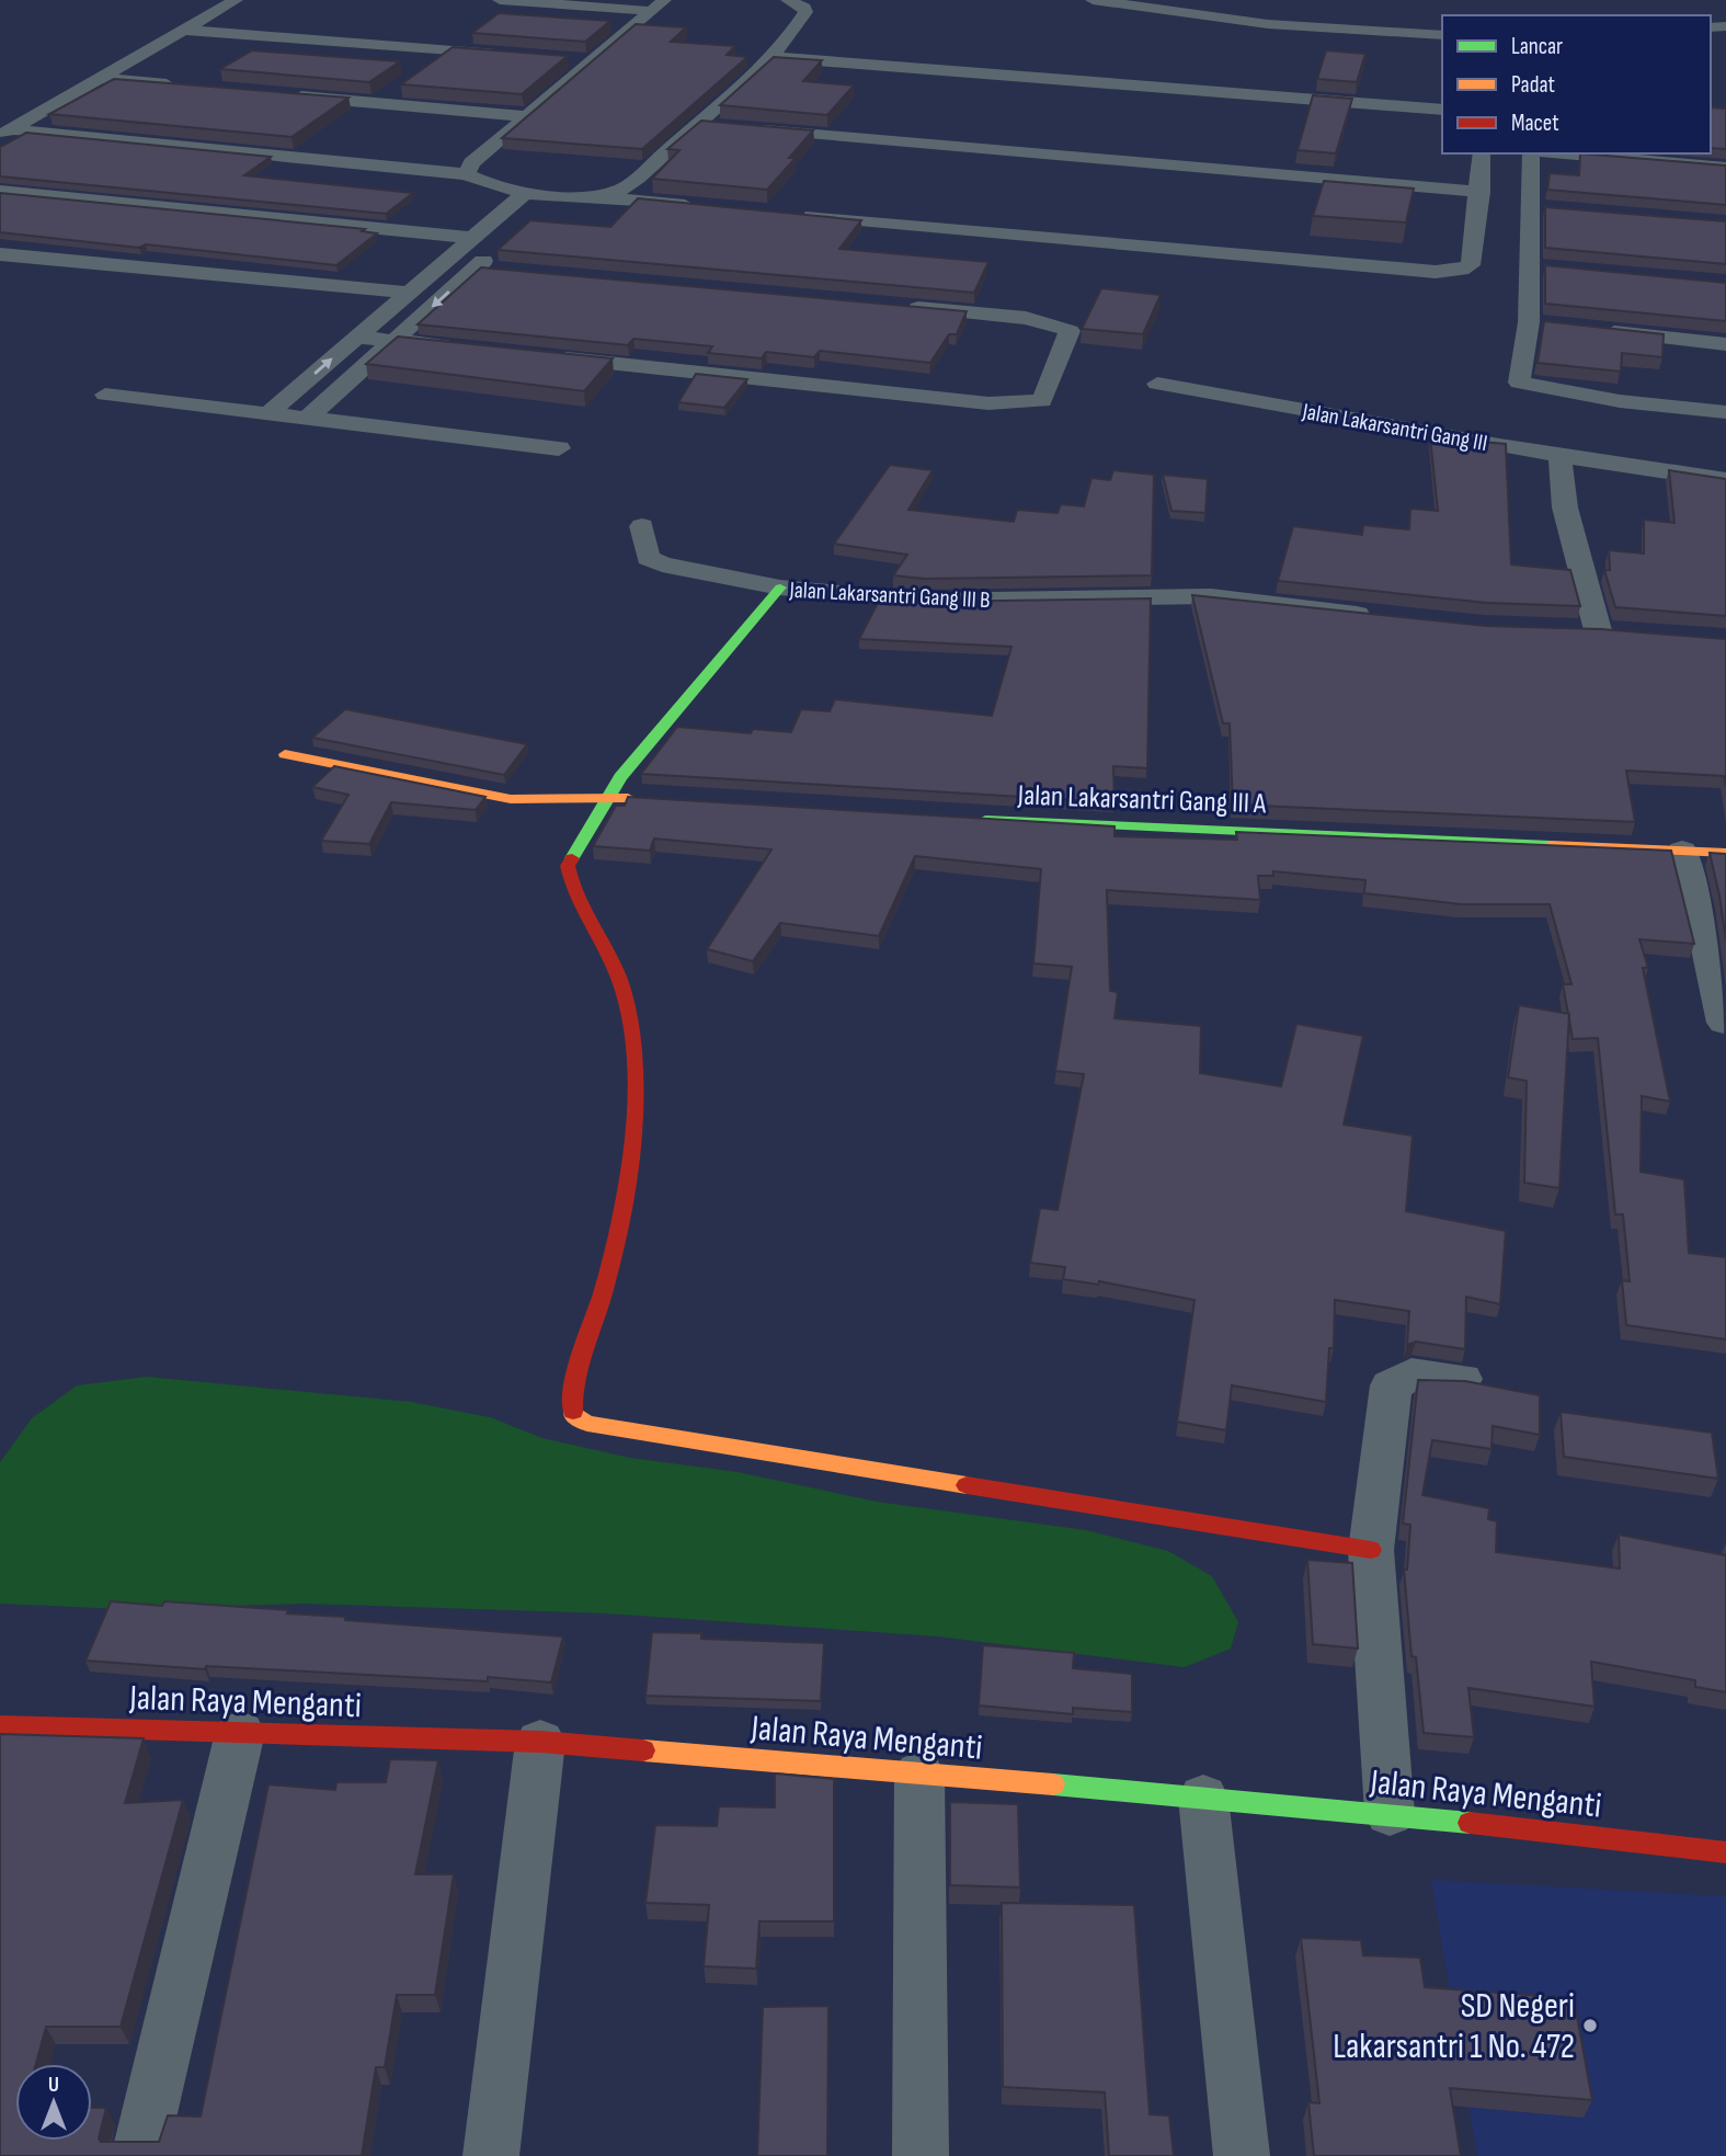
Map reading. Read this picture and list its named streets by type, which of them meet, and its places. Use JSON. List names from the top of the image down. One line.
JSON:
{"streets":{"street":["Jalan Lakarsantri Gang III","Jalan Lakarsantri Gang III B","Jalan Lakarsantri Gang III A","Jalan Raya Menganti"]},"places":["SD Negeri Lakarsantri 1 No. 472"],"legend":["Lancar","Padat","Macet"],"north":"top"}
